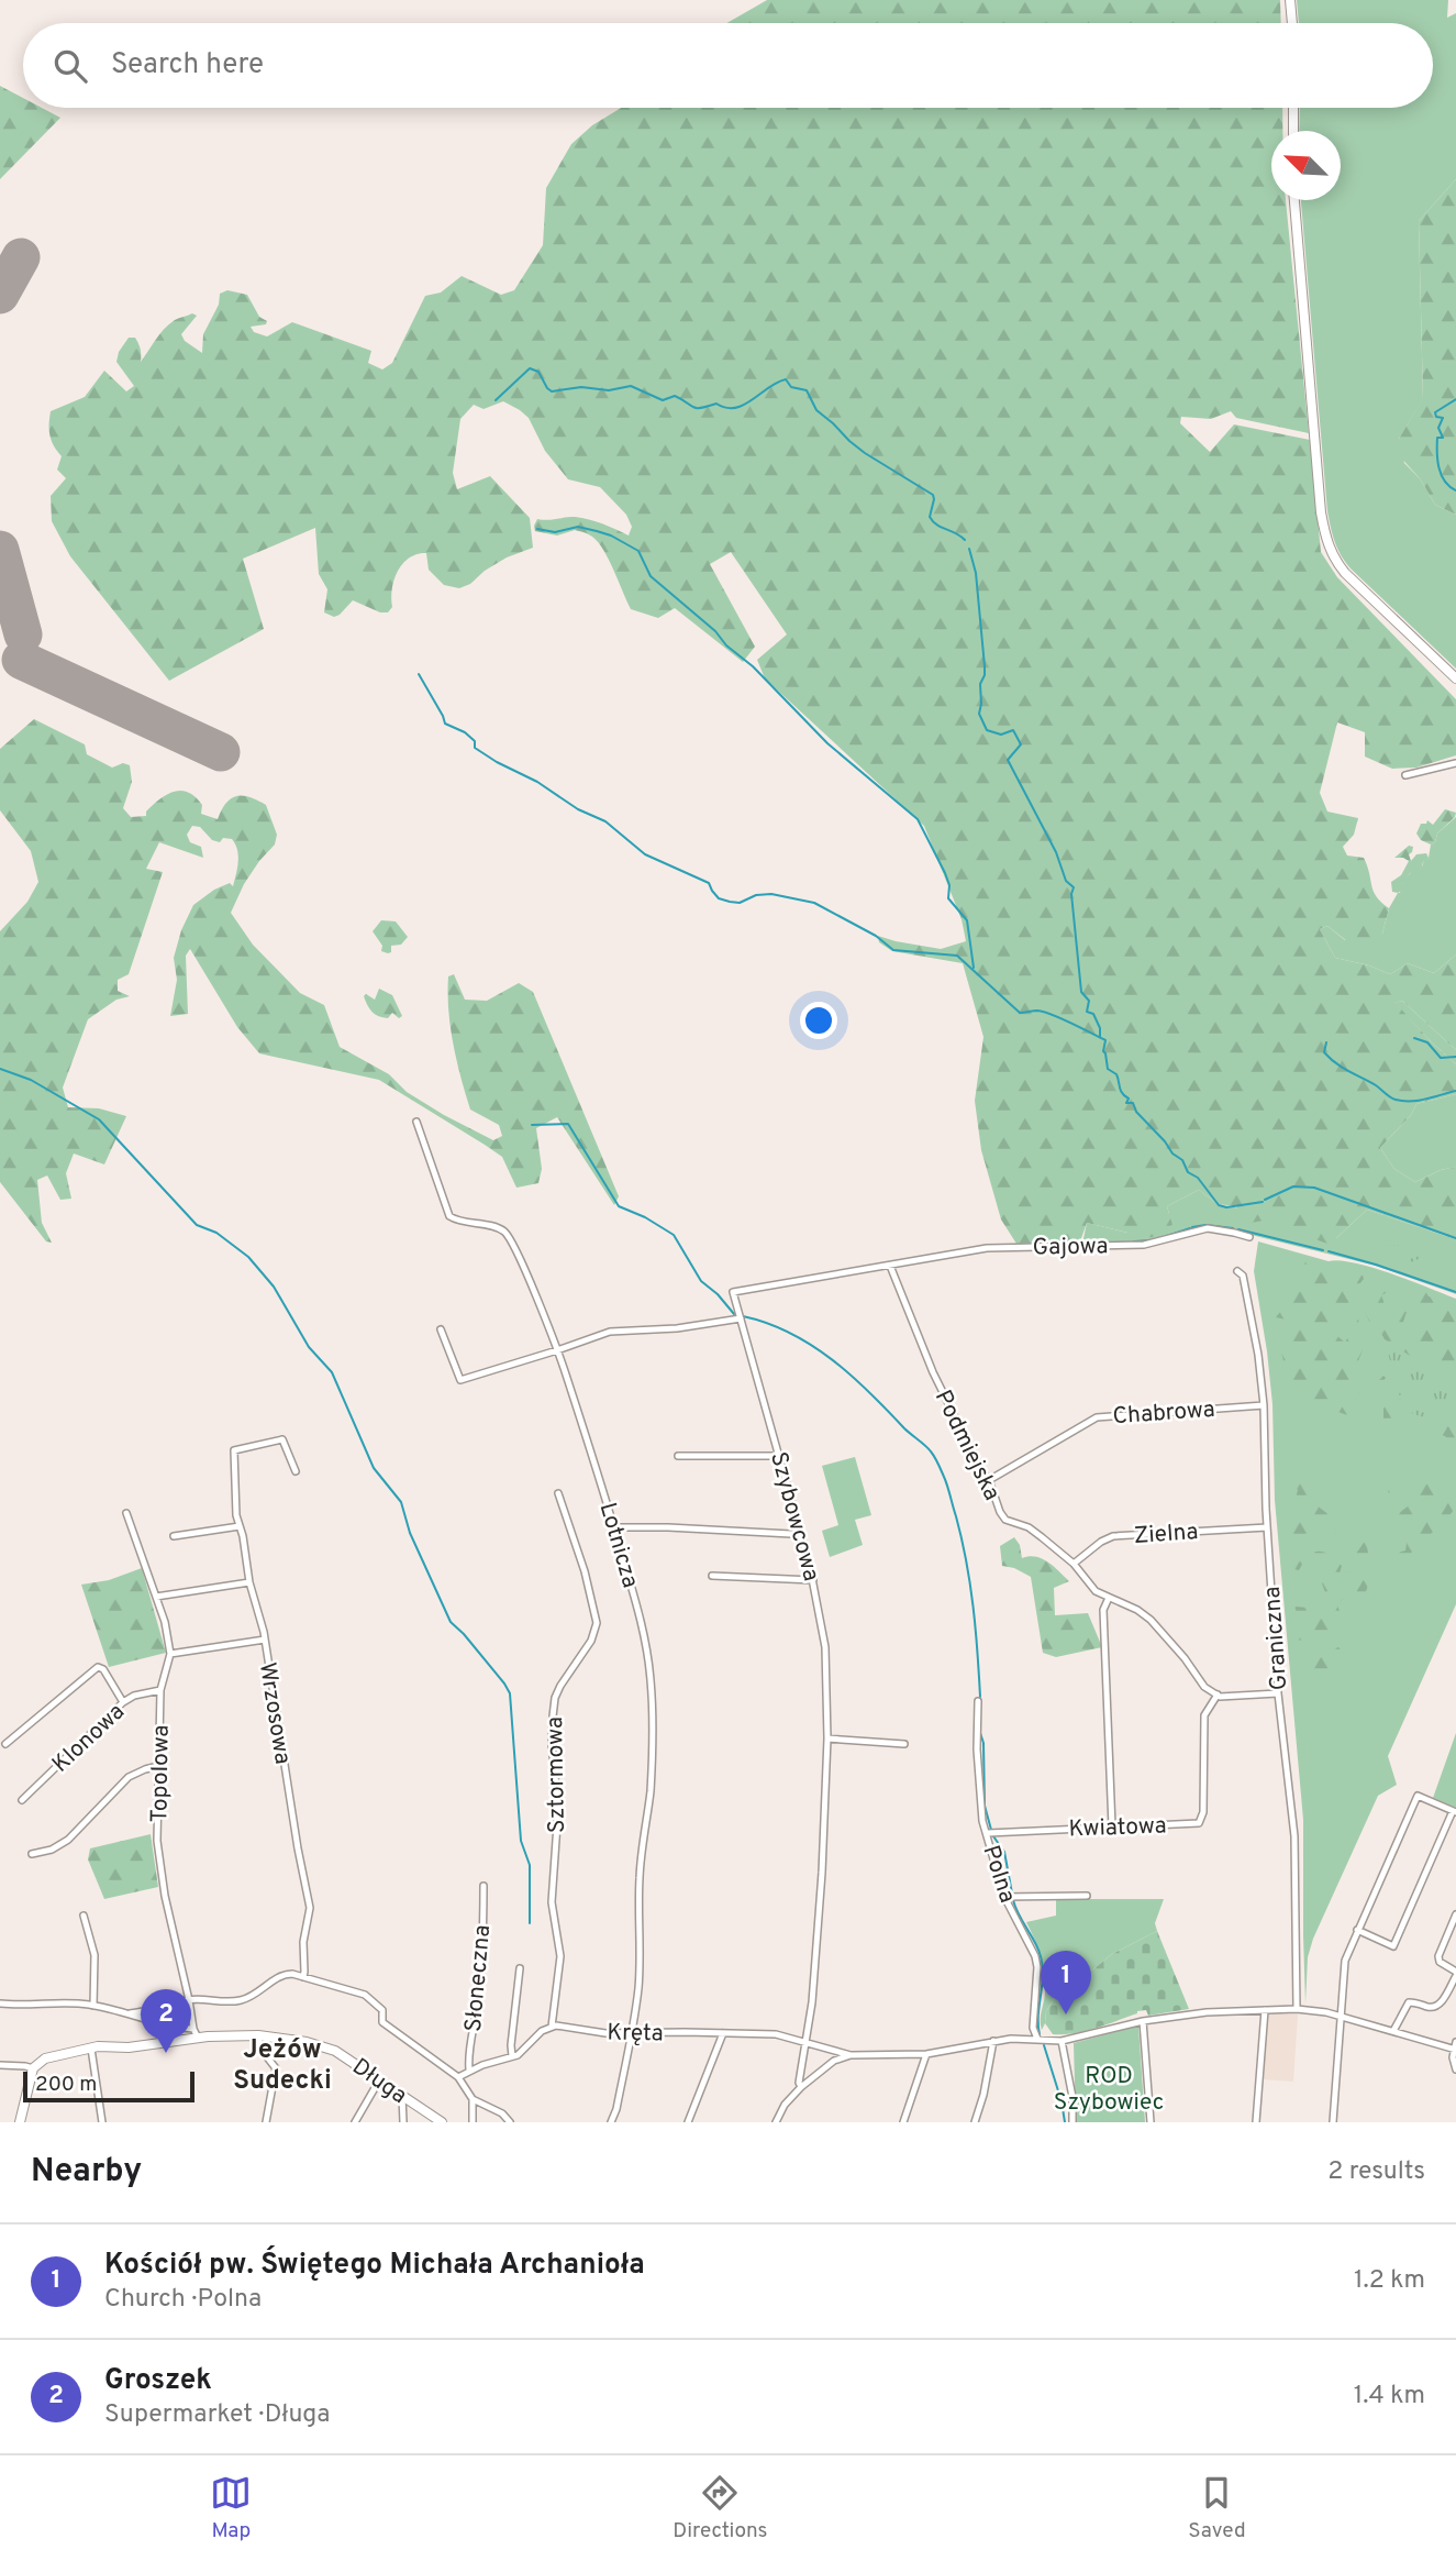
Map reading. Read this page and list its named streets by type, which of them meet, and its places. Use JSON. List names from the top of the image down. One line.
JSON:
{"streets":{"main road":["Długa"],"street":["Gajowa","Chabrowa","Podmiejska","Szybowcowa","Zielna","Lotnicza","Graniczna","Wrzosowa","Klonowa","Topolowa","Sztormowa","Kwiatowa","Polna","Słoneczna","Kręta"]},"crossings":[["Gajowa","Podmiejska"],["Gajowa","Szybowcowa"],["Chabrowa","Podmiejska"],["Chabrowa","Graniczna"],["Podmiejska","Szybowcowa"],["Podmiejska","Zielna"],["Podmiejska","Kwiatowa"],["Szybowcowa","Kręta"],["Zielna","Graniczna"],["Lotnicza","Kręta"],["Klonowa","Topolowa"],["Topolowa","Długa"],["Sztormowa","Kręta"],["Kwiatowa","Polna"]],"districts":["Jeżów Sudecki"],"parks":["ROD Szybowiec"],"scale_bar":"200 m","north":"top left","page":{"search":"Search here","pins":["1","2"],"scale":"200 m","heading":["Nearby","2 results"],"list":[{"mark":"1","name":"Kościół pw. Świętego Michała Archanioła","note":"Church · Polna","value":"1.2 km"},{"mark":"2","name":"Groszek","note":"Supermarket · Długa","value":"1.4 km"}],"nav":["Map","Directions","Saved"]}}
